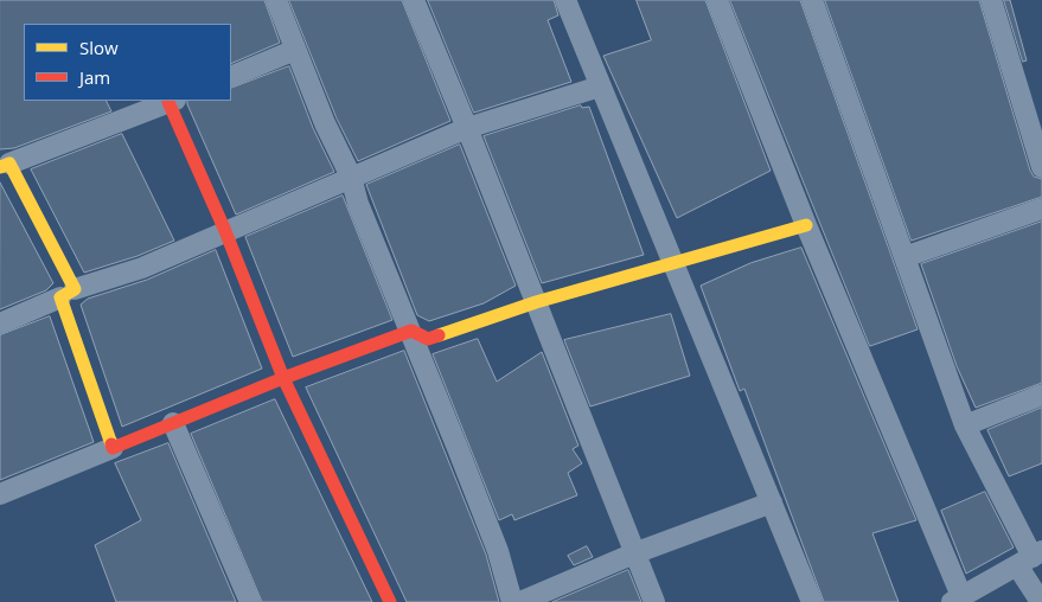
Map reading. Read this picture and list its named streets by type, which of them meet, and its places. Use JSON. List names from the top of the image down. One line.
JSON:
{"legend":["Slow","Jam"]}
